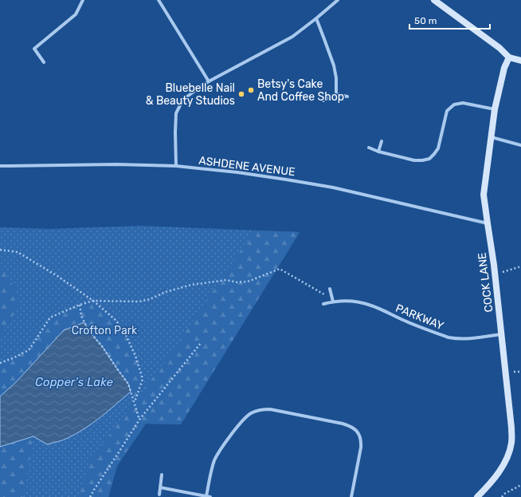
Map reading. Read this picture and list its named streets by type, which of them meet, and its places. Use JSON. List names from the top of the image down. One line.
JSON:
{"streets":{"main road":["COCK LANE"],"street":["ASHDENE AVENUE","PARKWAY"]},"crossings":[["ASHDENE AVENUE","COCK LANE"],["COCK LANE","PARKWAY"]],"water":["Copper's Lake"],"parks":["Crofton Park"],"places":["Betsy's Cake And Coffee Shop","Bluebelle Nail & Beauty Studios"],"scale_bar":"50 m"}
